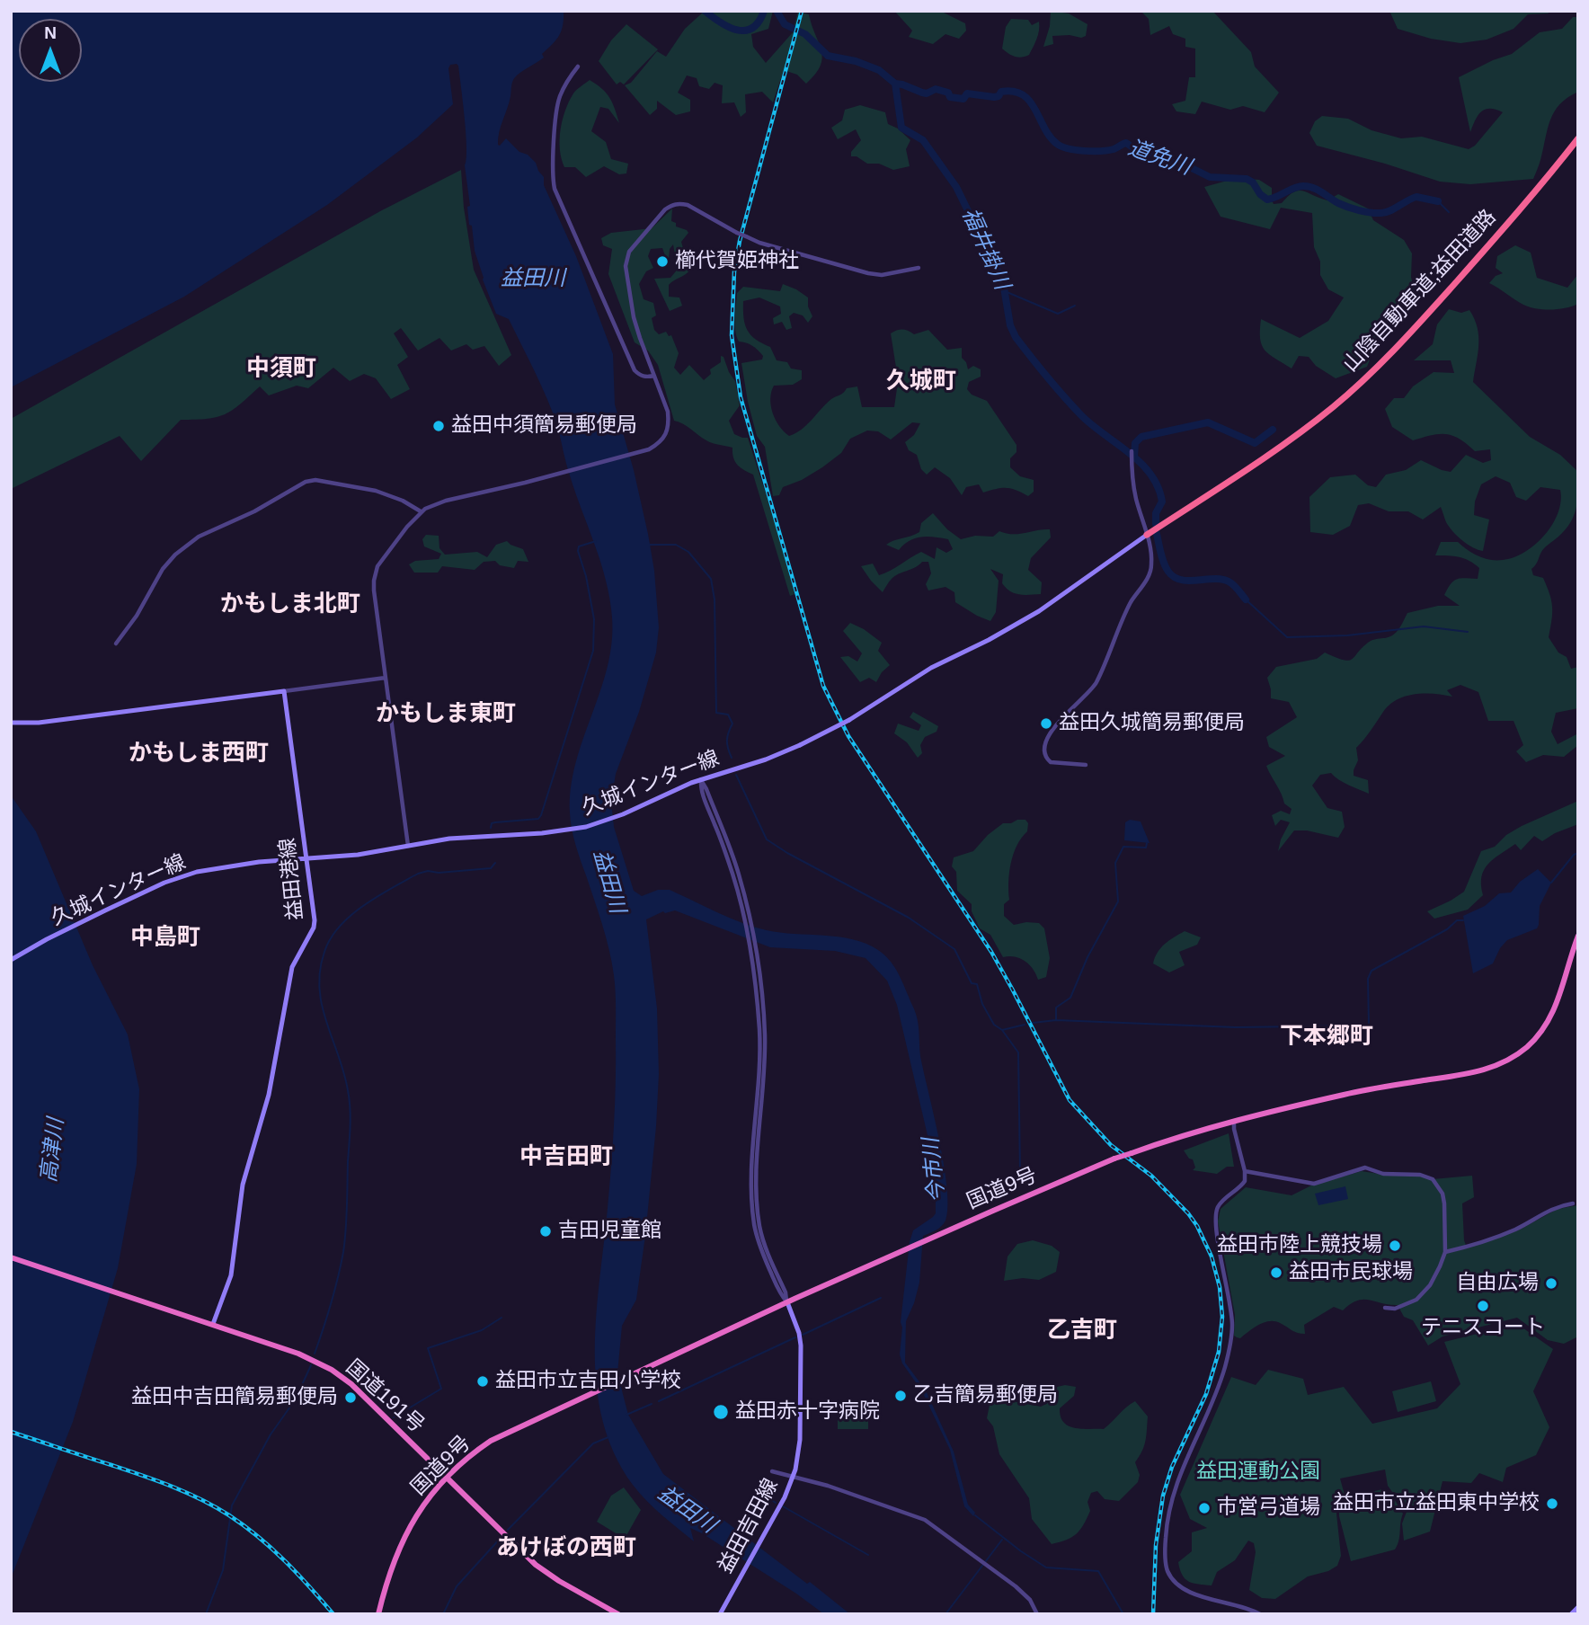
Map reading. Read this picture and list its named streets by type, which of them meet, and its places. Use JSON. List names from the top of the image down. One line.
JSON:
{"streets":{"highway":["山陰自動車道;益田道路","国道9号","国道191号"],"main road":["久城インター線","益田港線","益田吉田線"]},"crossings":[["山陰自動車道;益田道路","久城インター線"],["久城インター線","益田港線"],["益田港線","国道191号"],["国道9号","国道191号"],["国道9号","益田吉田線"]],"districts":["中須町","久城町","かもしま北町","かもしま東町","かもしま西町","中島町","下本郷町","中吉田町","乙吉町","あけぼの西町"],"water":["道免川","福井掛川","益田川","高津川","今市川"],"parks":["益田運動公園"],"places":["櫛代賀姫神社","益田中須簡易郵便局","益田久城簡易郵便局","吉田児童館","益田市陸上競技場","益田市民球場","自由広場","テニスコート","益田市立吉田小学校","乙吉簡易郵便局","益田中吉田簡易郵便局","益田赤十字病院","益田市立益田東中学校","市営弓道場"],"north":"top"}
